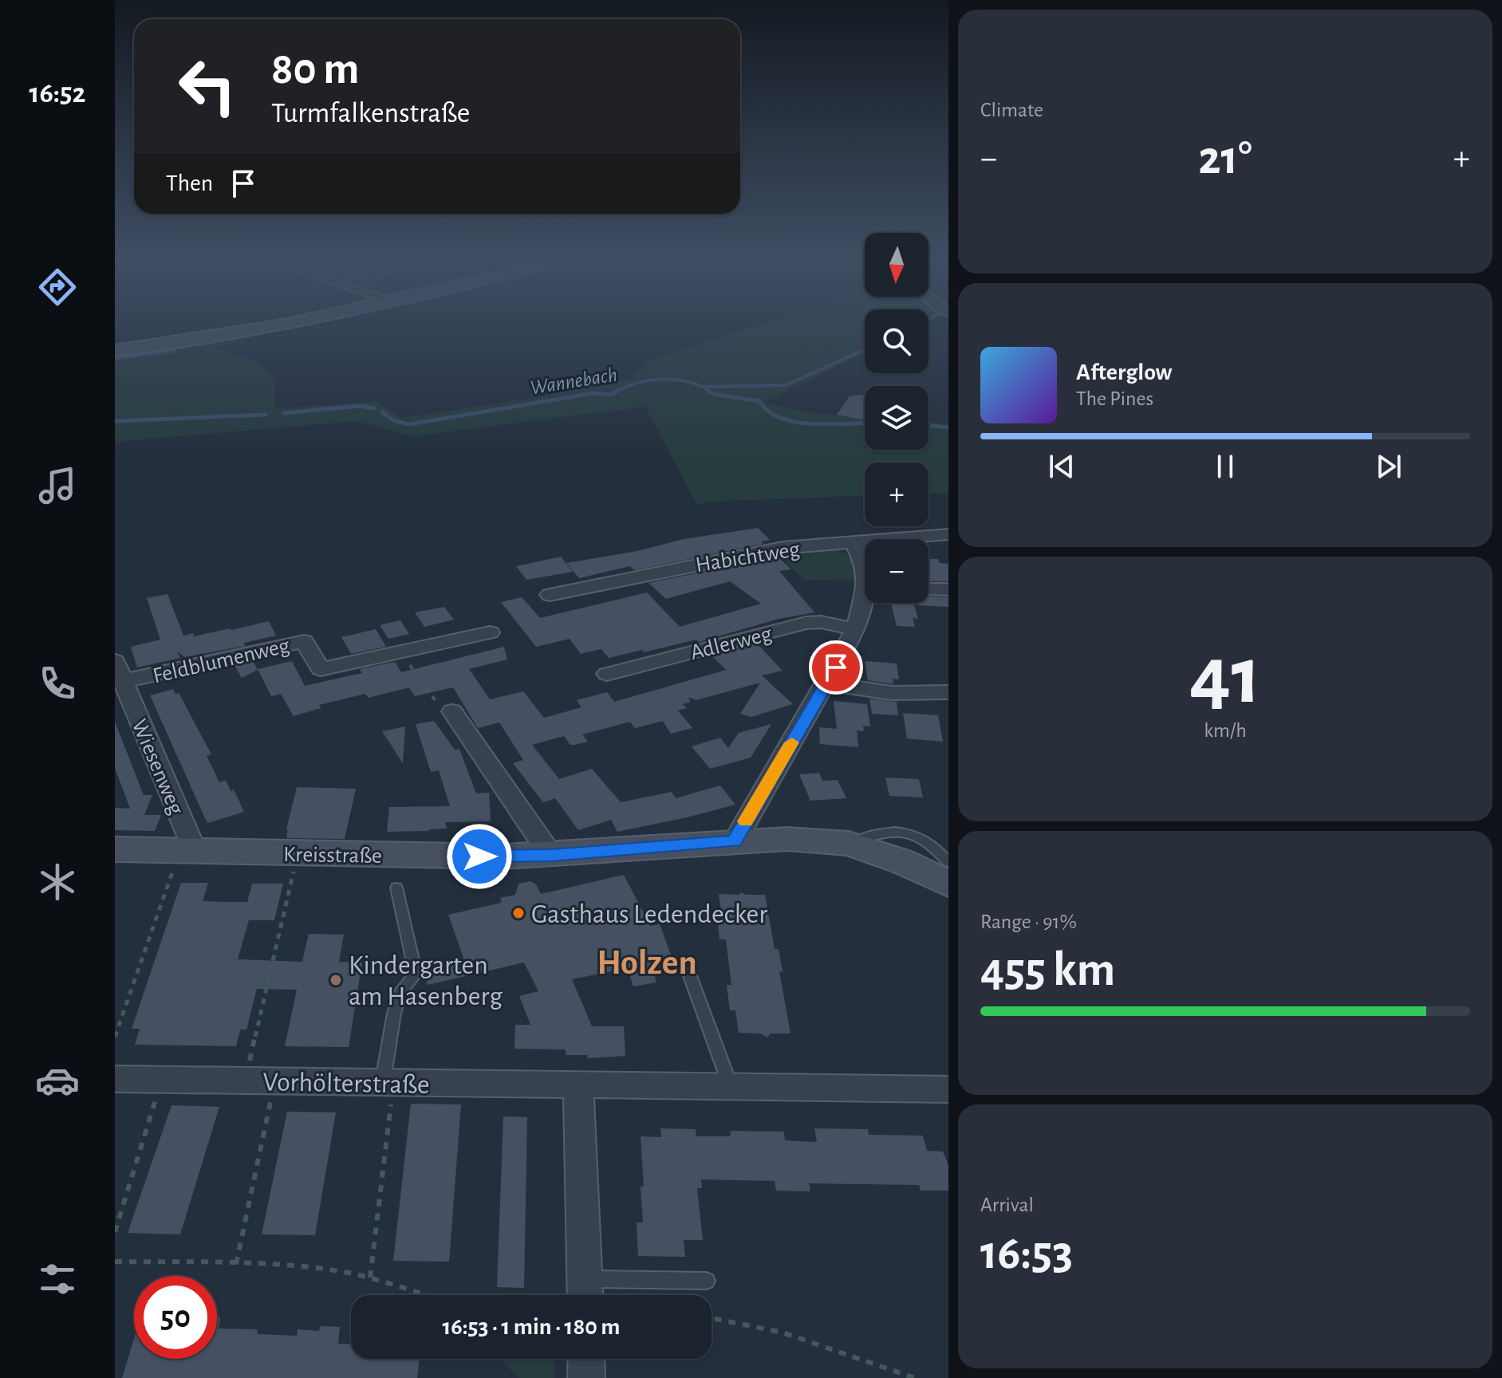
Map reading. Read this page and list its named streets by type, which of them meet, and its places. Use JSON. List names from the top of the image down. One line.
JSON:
{"streets":{"street":["Habichtweg","Adlerweg","Feldblumenweg","Wiesenweg","Kreisstraße","Vorhölterstraße"]},"crossings":[["Feldblumenweg","Wiesenweg"],["Wiesenweg","Kreisstraße"]],"districts":["Holzen"],"water":["Wannebach"],"places":["Gasthaus Ledendecker","Kindergarten am Hasenberg"],"north":"bottom","page":{"tabs":"16:52","tile":["Climate",["41","km/h"],["Range · 91%","455 km"],["Arrival","16:53"]],"turn":["80 m","Turmfalkenstraße"],"heat":["−","21°","+"],"then":"Then","map_buttons":["+","−"],"song":["Afterglow","The Pines"],"limit":"50","trip":"16:53 · 1 min · 180 m"}}
